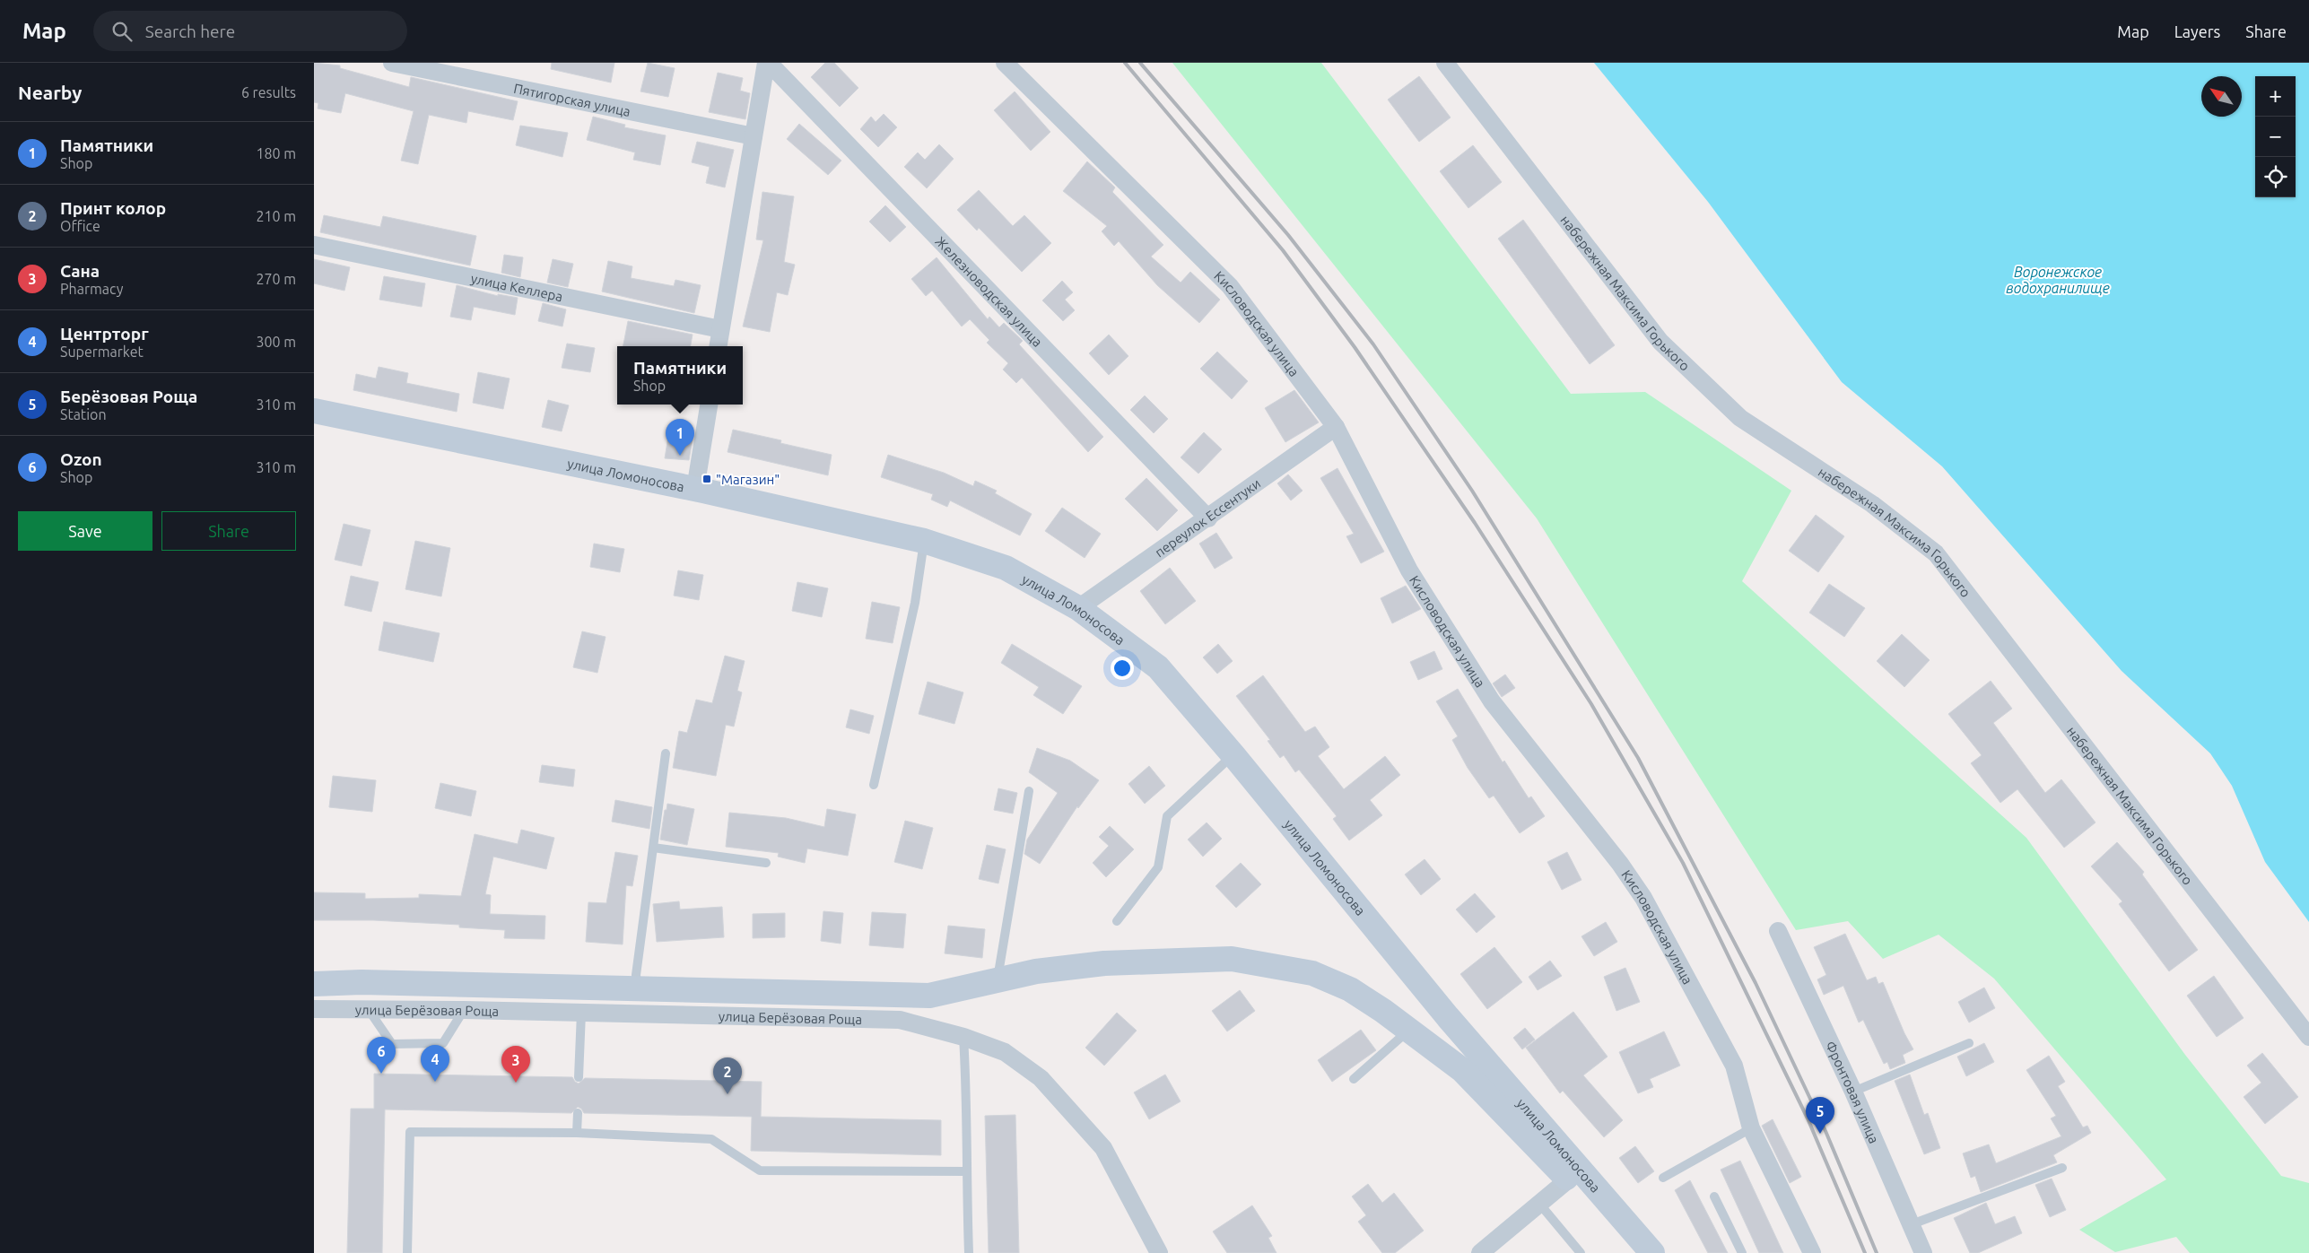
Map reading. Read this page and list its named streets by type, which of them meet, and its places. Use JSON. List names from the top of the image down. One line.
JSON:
{"streets":{"main road":["улица Ломоносова"],"street":["Пятигорская улица","улица Келлера","Железноводская улица","набережная Максима Горького","Кисловодская улица","переулок Ессентуки","улица Берёзовая Роща","Фронтовая улица"]},"crossings":[["Железноводская улица","переулок Ессентуки"],["Кисловодская улица","переулок Ессентуки"],["улица Ломоносова","переулок Ессентуки"]],"water":["Воронежское водохранилище"],"places":{"transit":["\"Магазин\""]},"north":"top left","page":{"header":"Map","search":"Search here","nav":["Map","Layers","Share"],"heading":["Nearby","6 results"],"map_buttons":["+","−"],"list":[{"mark":"1","name":"Памятники","note":"Shop","value":"180 m"},{"mark":"2","name":"Принт колор","note":"Office","value":"210 m"},{"mark":"3","name":"Сана","note":"Pharmacy","value":"270 m"},{"mark":"4","name":"Центрторг","note":"Supermarket","value":"300 m"},{"mark":"5","name":"Берёзовая Роща","note":"Station","value":"310 m"},{"mark":"6","name":"Ozon","note":"Shop","value":"310 m"}],"popup":["Памятники","Shop"],"pins":["1","6","4","3","2","5"],"buttons":["Save","Share"]}}
